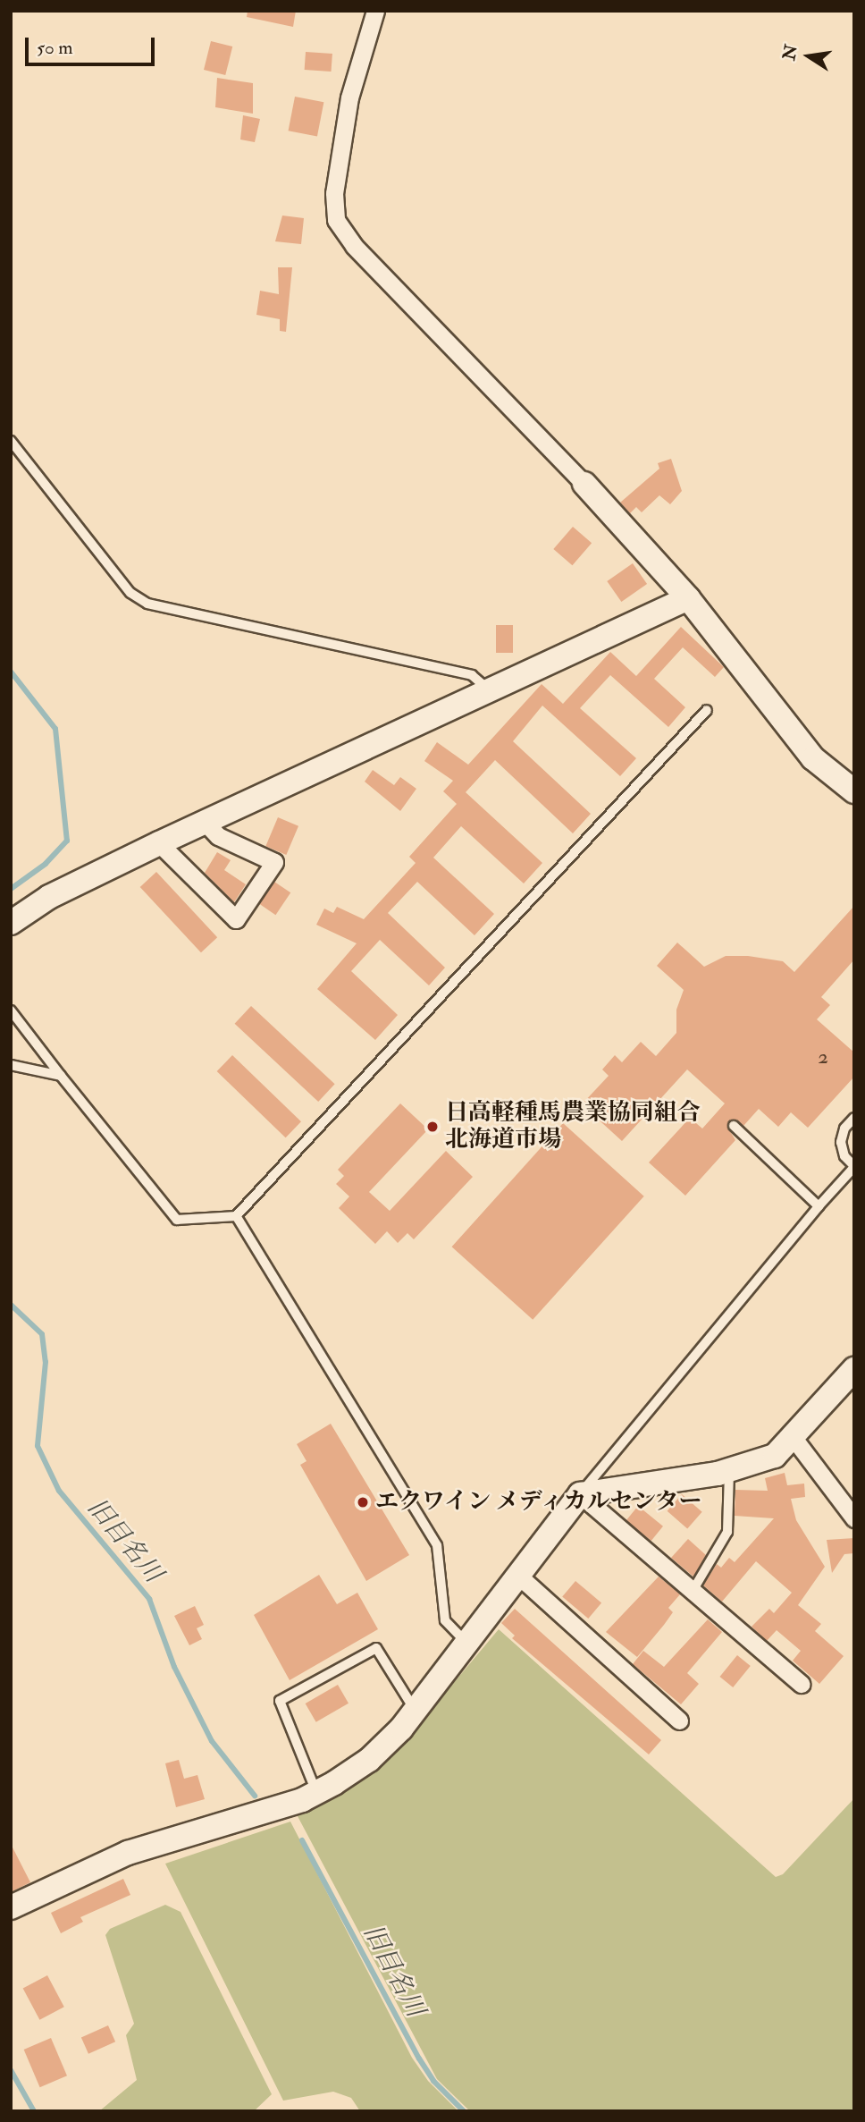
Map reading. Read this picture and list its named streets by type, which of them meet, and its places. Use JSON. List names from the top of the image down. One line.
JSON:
{"water":["旧目名川"],"places":["日高軽種馬農業協同組合 北海道市場","エクワイン メディカルセンター"],"house_numbers":["2"],"scale_bar":"50 m","north":"left"}
